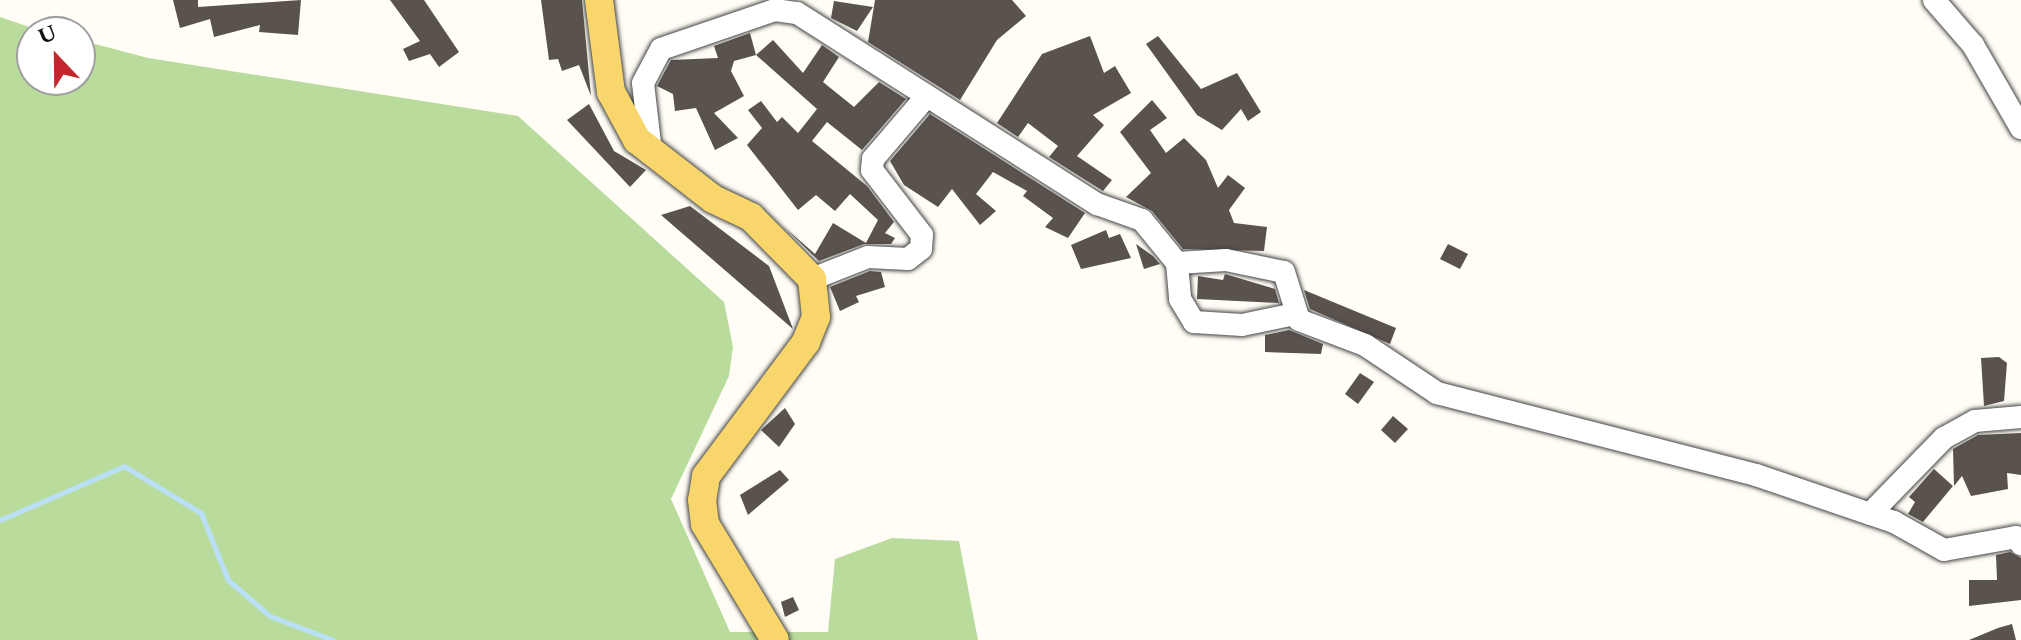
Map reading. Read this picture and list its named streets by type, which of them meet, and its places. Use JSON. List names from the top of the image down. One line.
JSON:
{"north":"top"}
